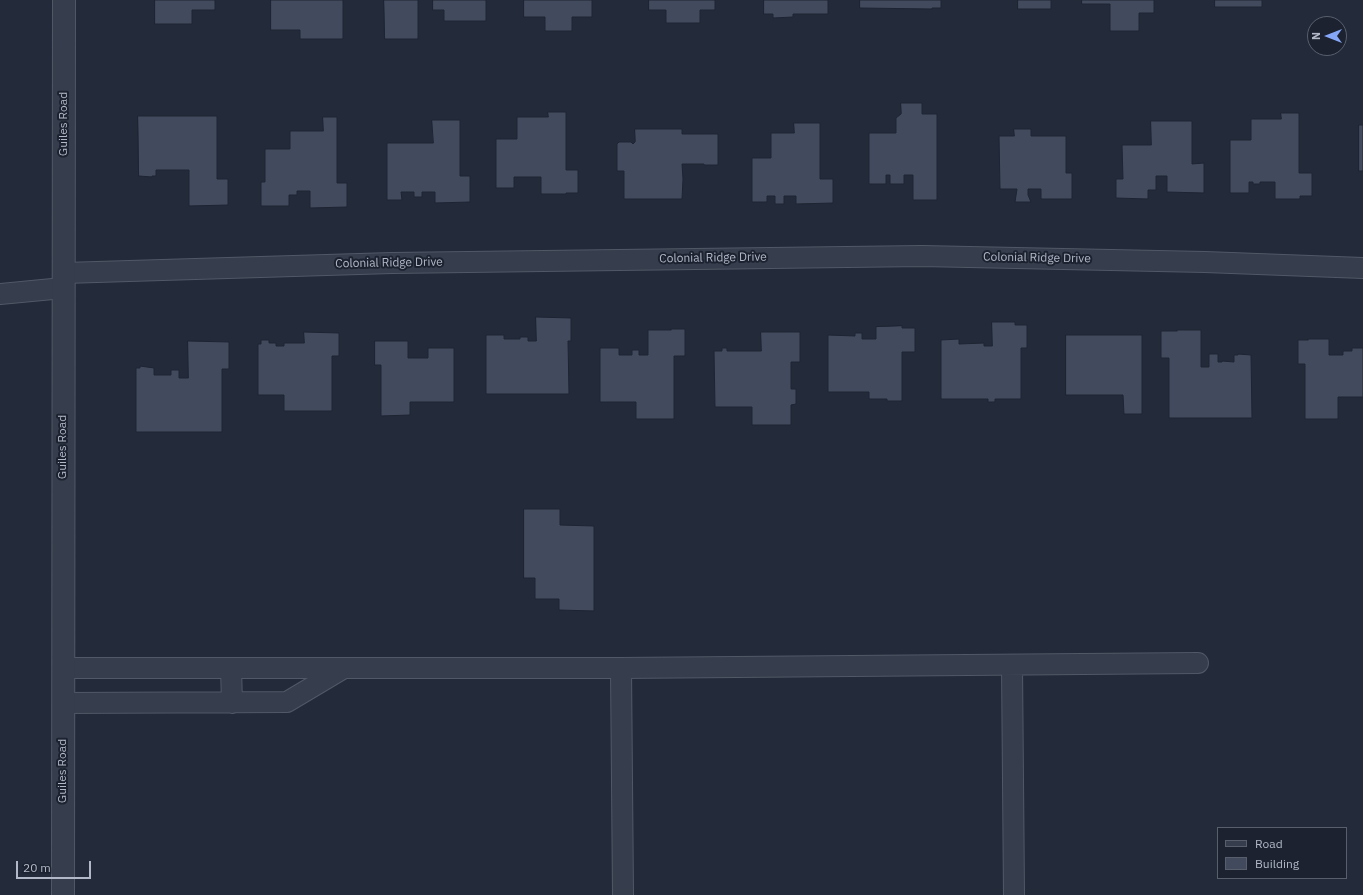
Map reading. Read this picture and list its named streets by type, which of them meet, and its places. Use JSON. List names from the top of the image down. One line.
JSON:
{"streets":{"street":["Guiles Road","Colonial Ridge Drive"]},"crossings":[["Guiles Road","Colonial Ridge Drive"]],"legend":["Road","Building"],"scale_bar":"20 m","north":"left"}
